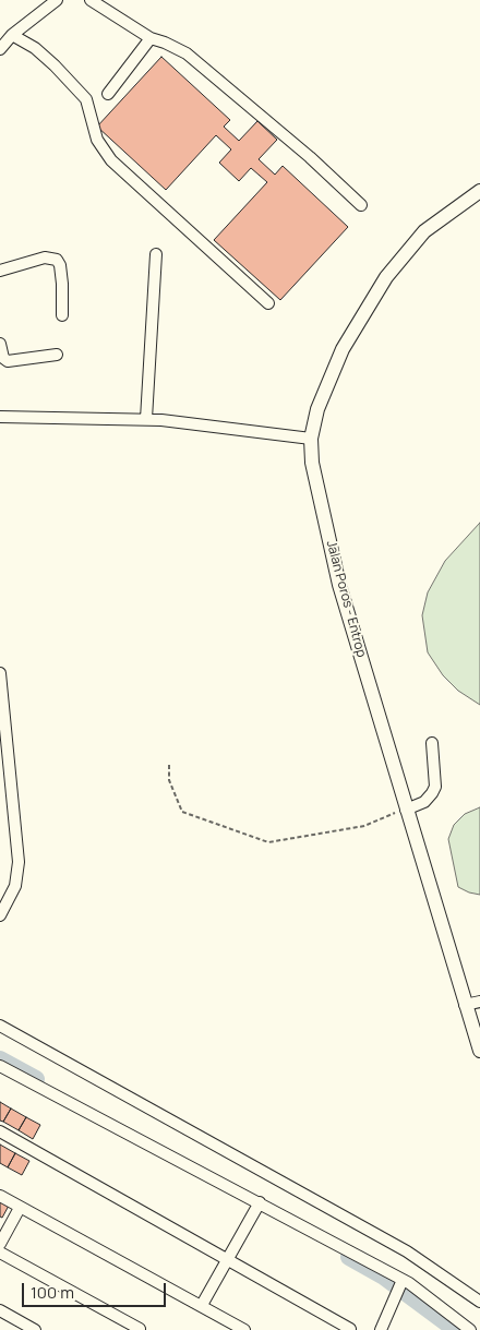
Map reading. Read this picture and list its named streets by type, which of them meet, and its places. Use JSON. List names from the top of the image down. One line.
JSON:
{"streets":{"main road":["Jalan Poros - Entrop"]},"scale_bar":"100 m"}
